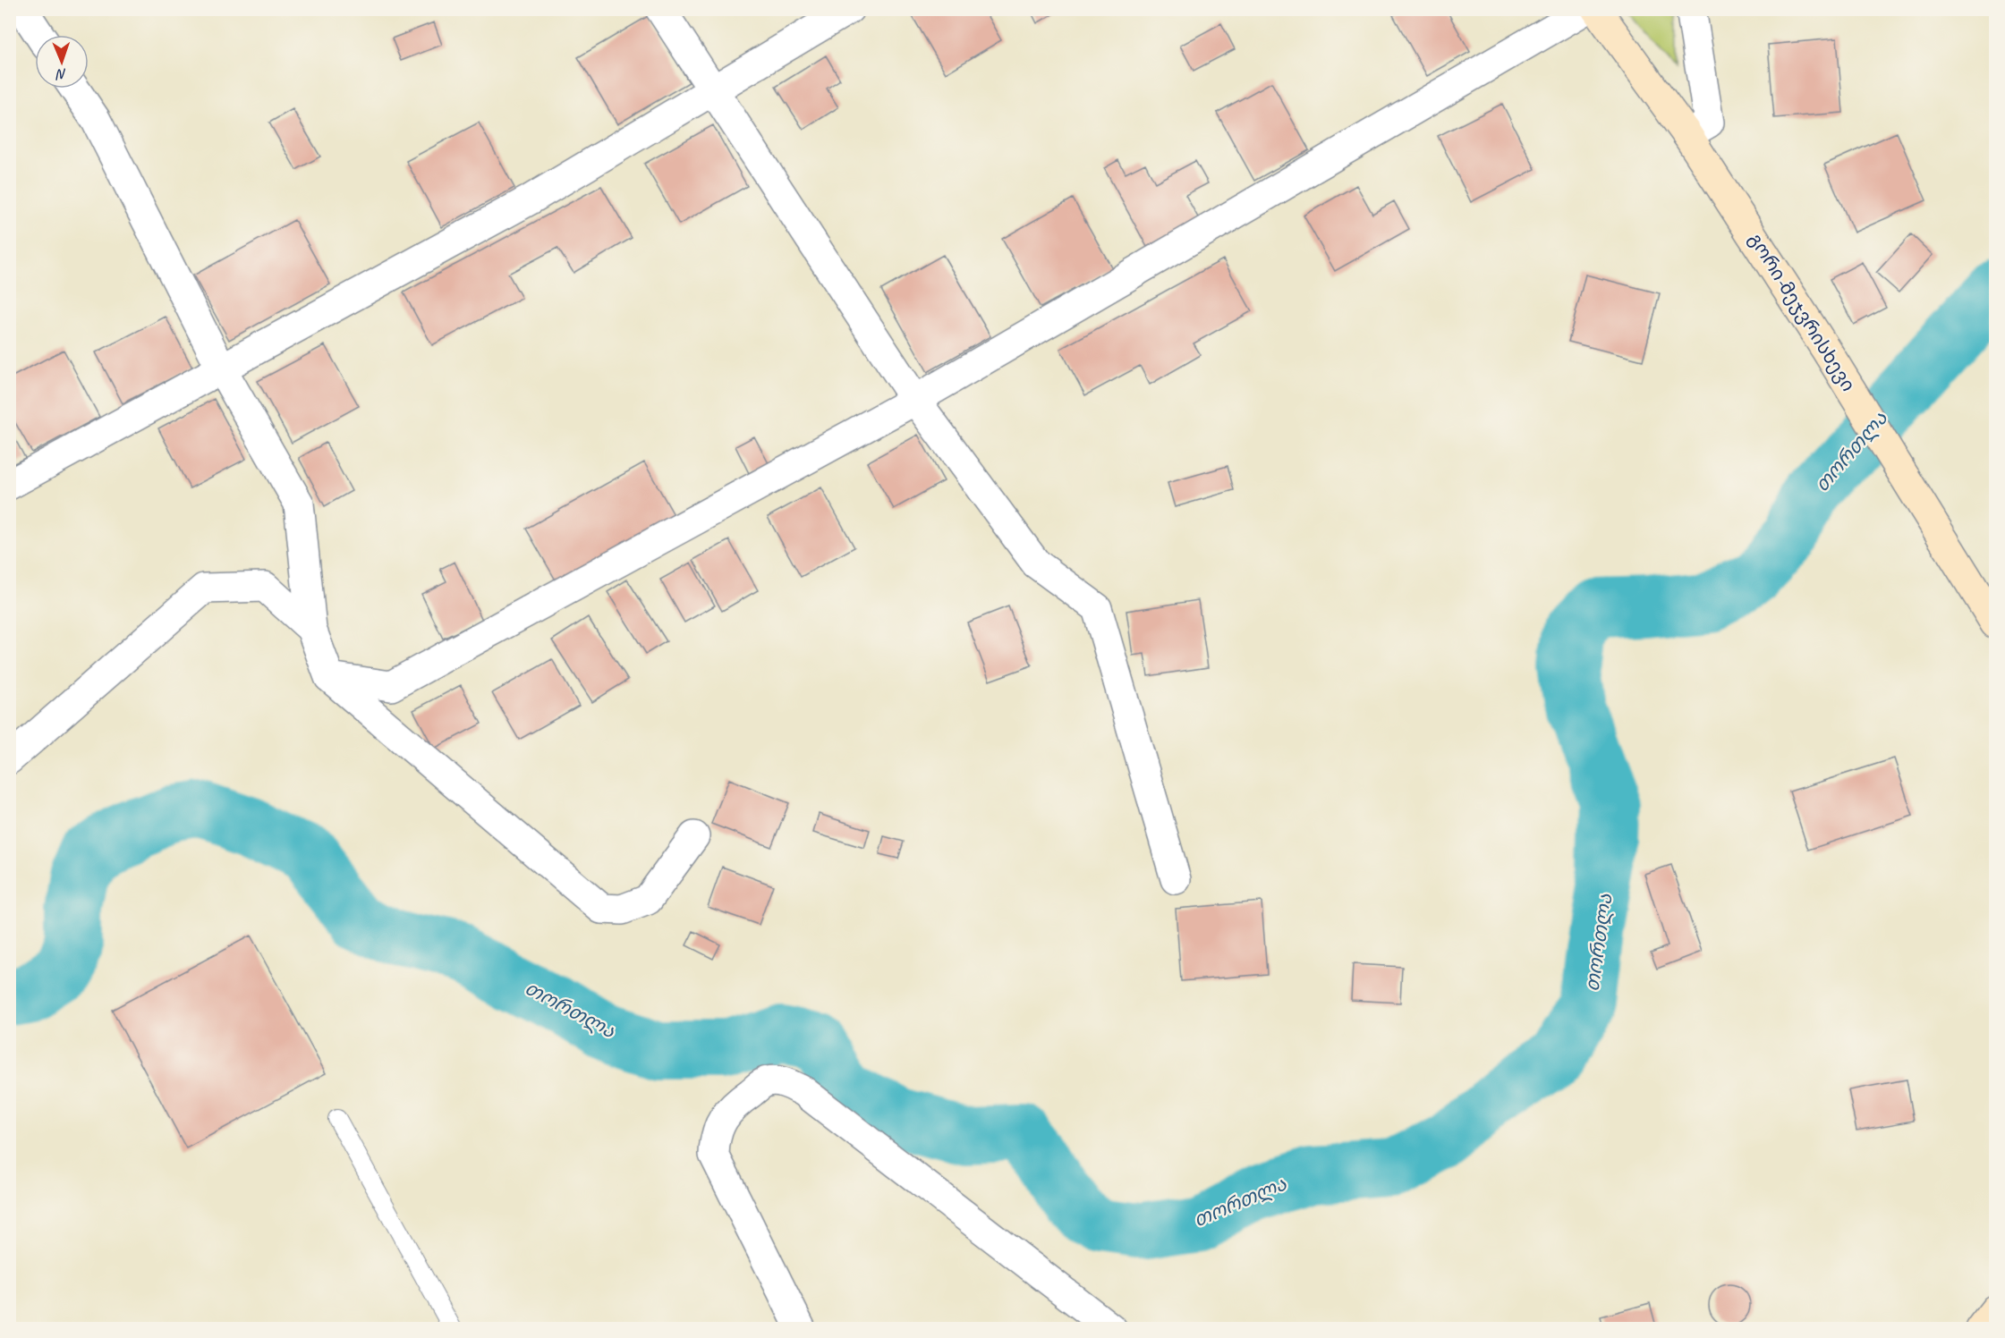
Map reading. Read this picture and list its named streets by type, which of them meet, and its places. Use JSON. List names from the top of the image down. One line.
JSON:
{"streets":{"main road":["გორი-მეჯვრისხევი"]},"water":["თორთლა"],"north":"bottom"}
